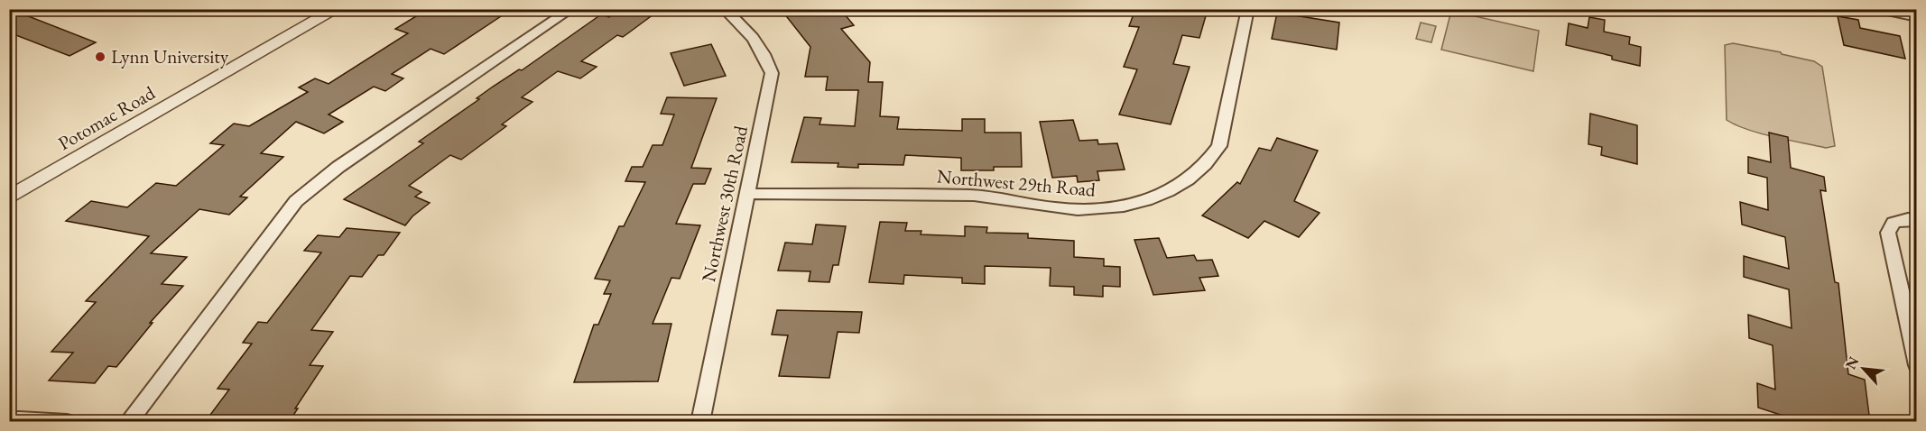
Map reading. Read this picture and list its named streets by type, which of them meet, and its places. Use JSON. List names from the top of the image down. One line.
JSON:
{"streets":{"street":["Potomac Road","Northwest 29th Road","Northwest 30th Road"]},"crossings":[["Northwest 29th Road","Northwest 30th Road"]],"places":["Lynn University"],"north":"top left"}
